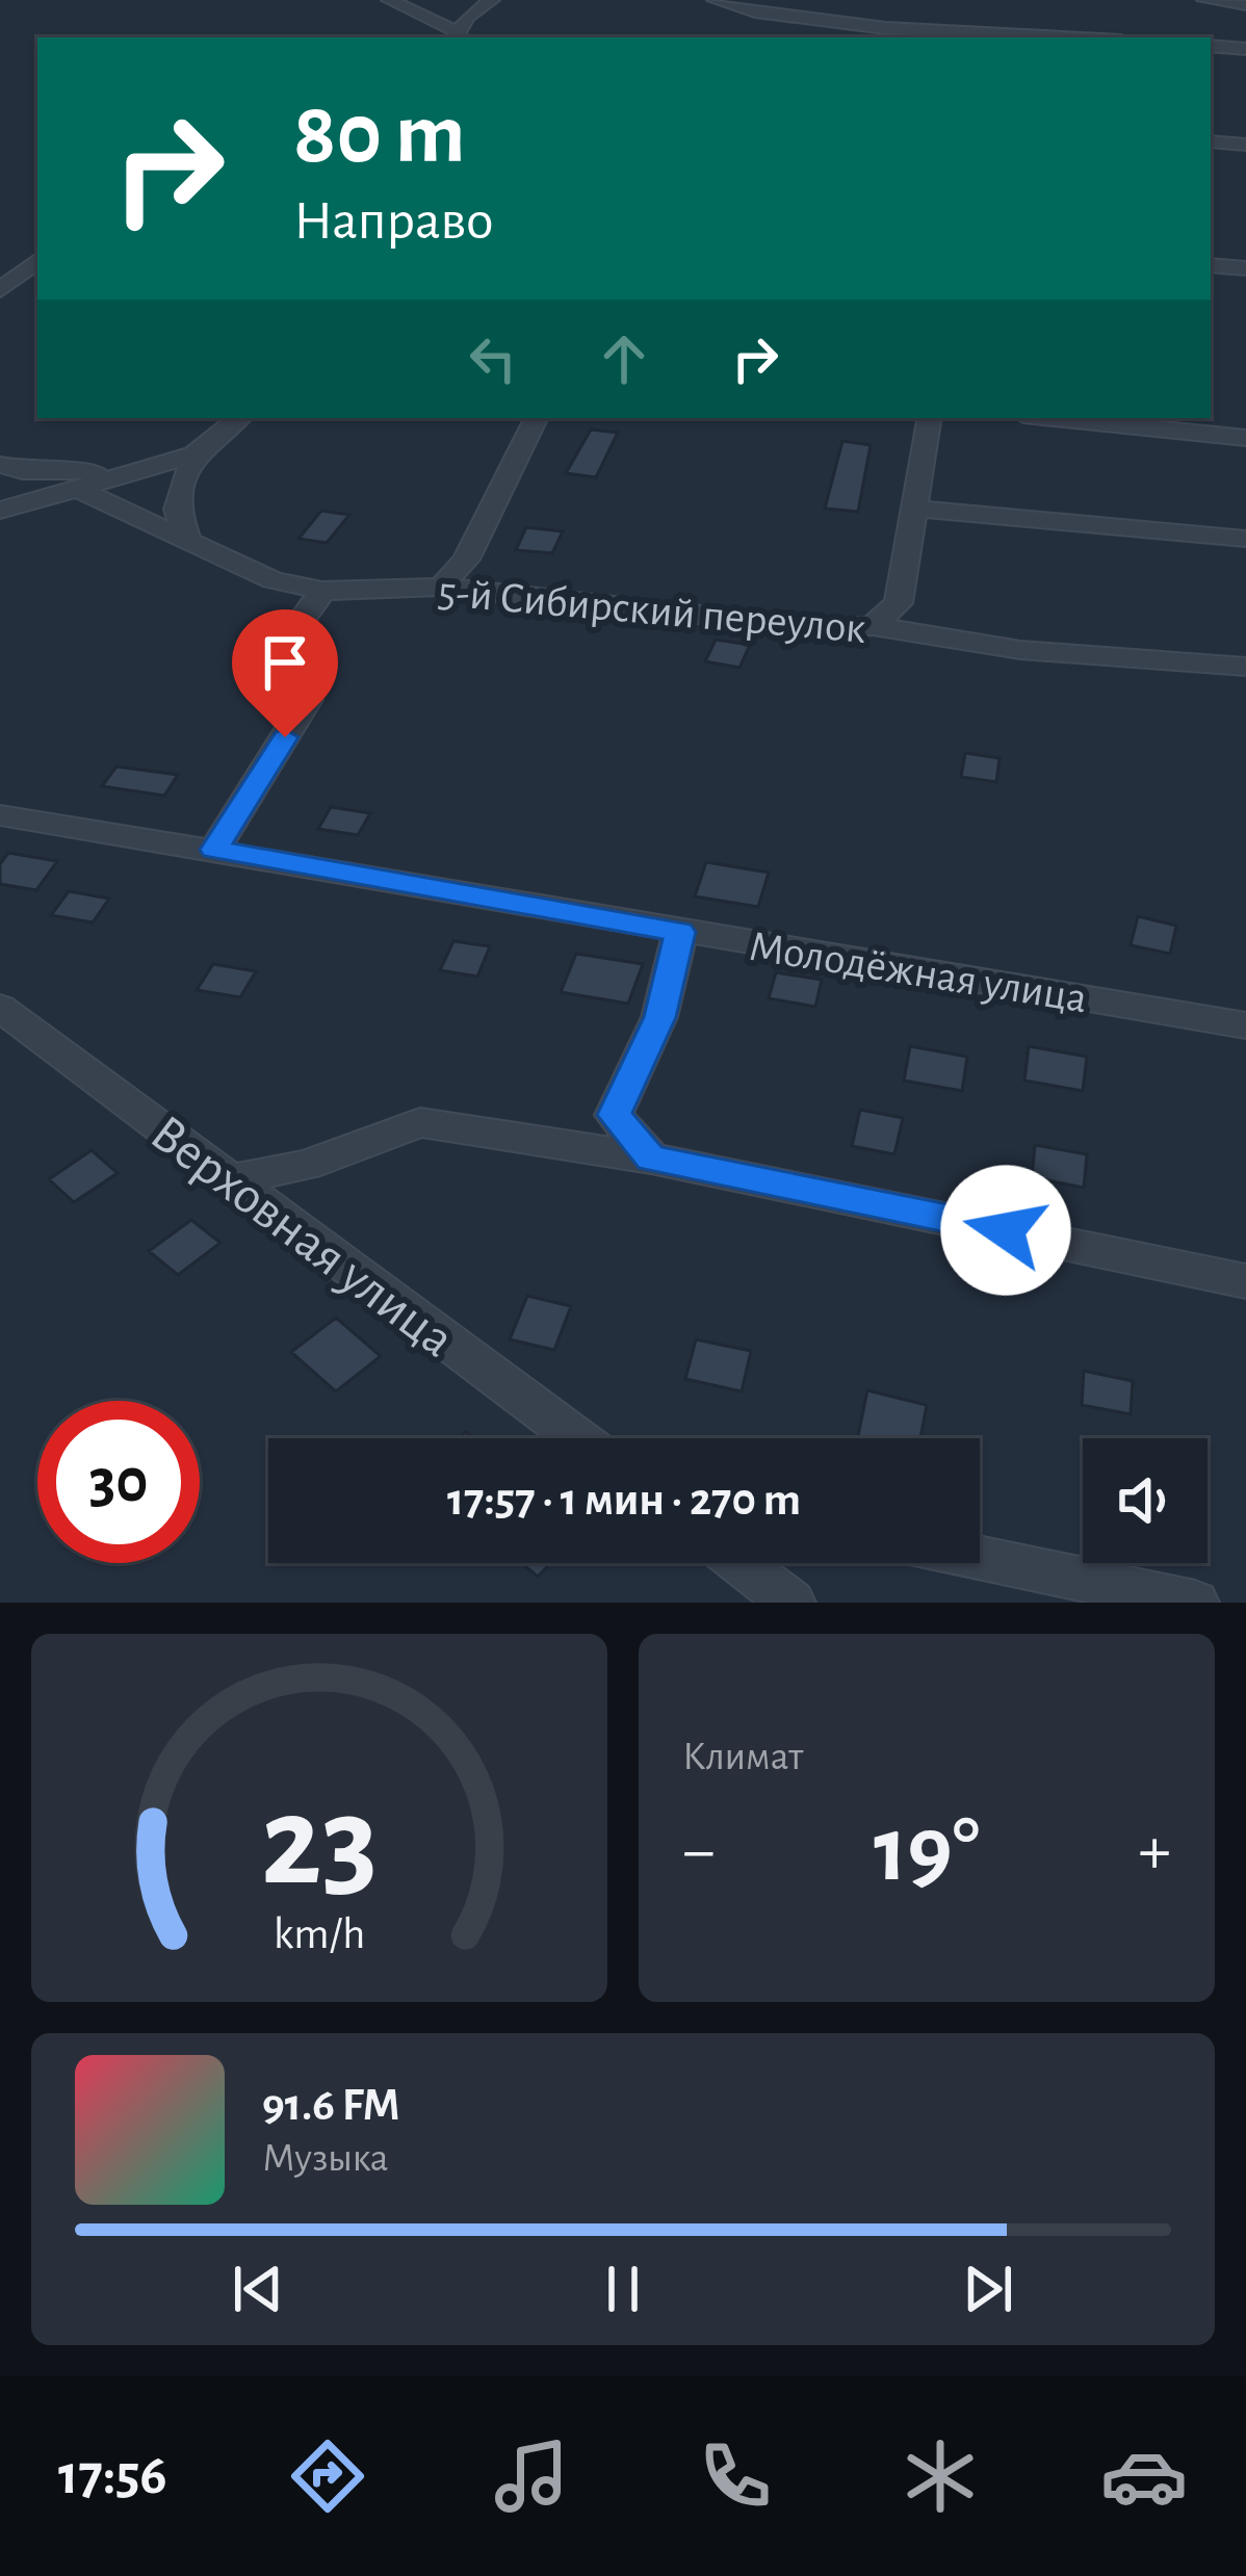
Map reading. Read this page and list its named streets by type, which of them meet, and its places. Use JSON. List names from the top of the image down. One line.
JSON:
{"streets":{"street":["5-й Сибирский переулок","Молодёжная улица","Верховная улица"]},"page":{"turn":["80 m","Направо"],"limit":"30","trip":"17:57 · 1 мин · 270 m","tile":"Климат","heat":["−","19°","+"],"song":["91.6 FM","Музыка"],"tabs":"17:56","gauge":["23","km/h"]}}
